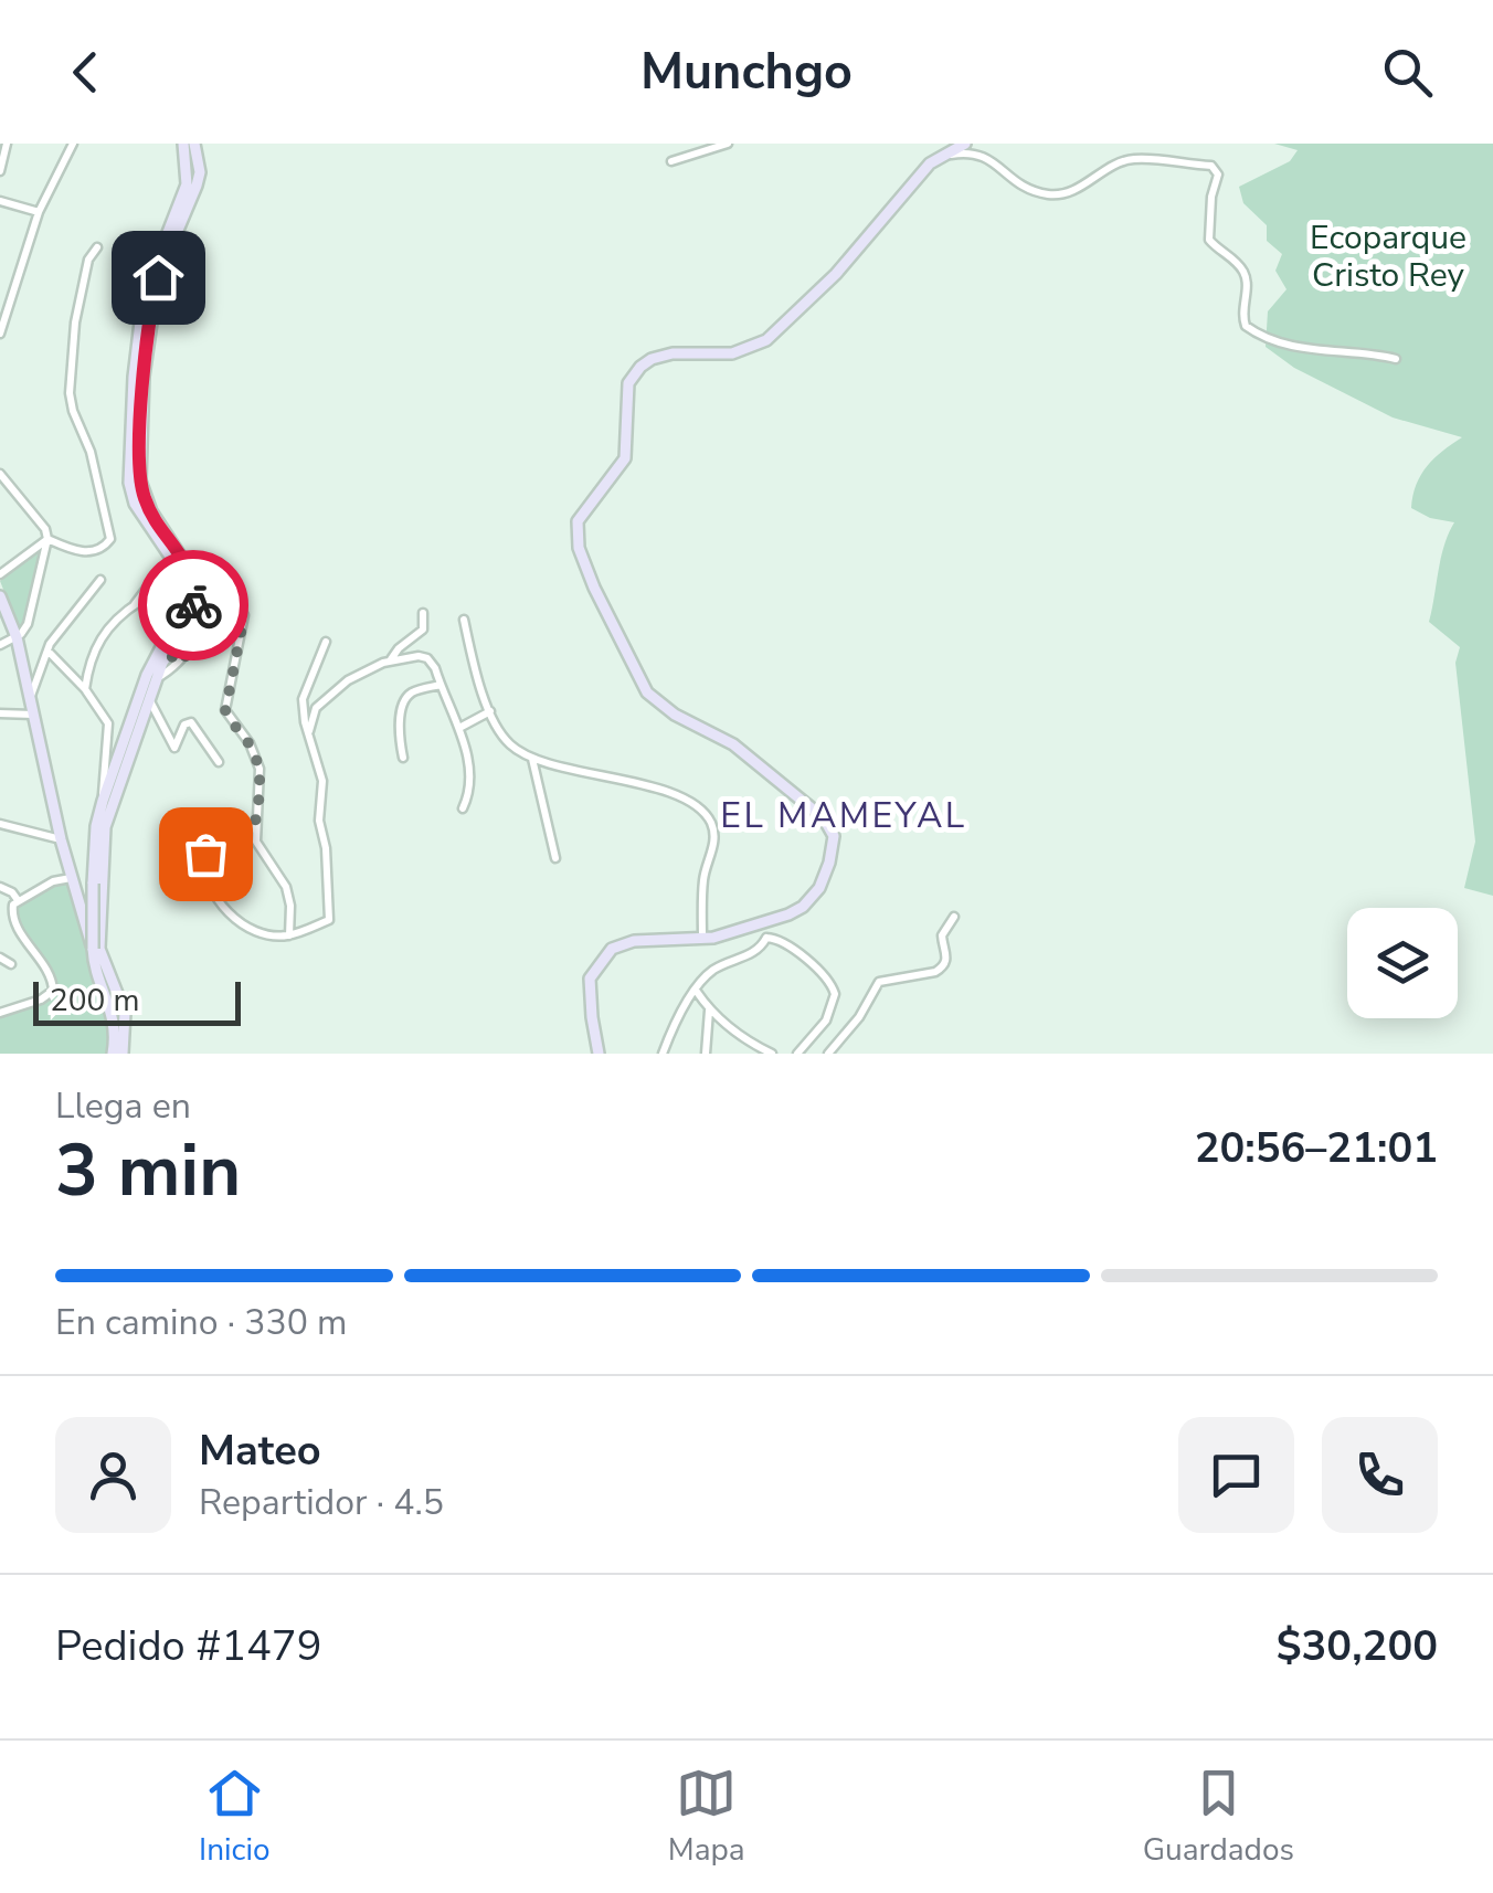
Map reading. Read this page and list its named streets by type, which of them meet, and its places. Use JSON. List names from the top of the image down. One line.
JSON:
{"districts":["EL MAMEYAL"],"parks":["Ecoparque Cristo Rey"],"scale_bar":"200 m","page":{"header":"Munchgo","scale":"200 m","heading":["3 min","Llega en","20:56–21:01"],"panel":["Mateo","Repartidor · 4.5","Pedido #1479","$30,200"],"bar":"En camino · 330 m","tabs":["Inicio","Mapa","Guardados"]}}
